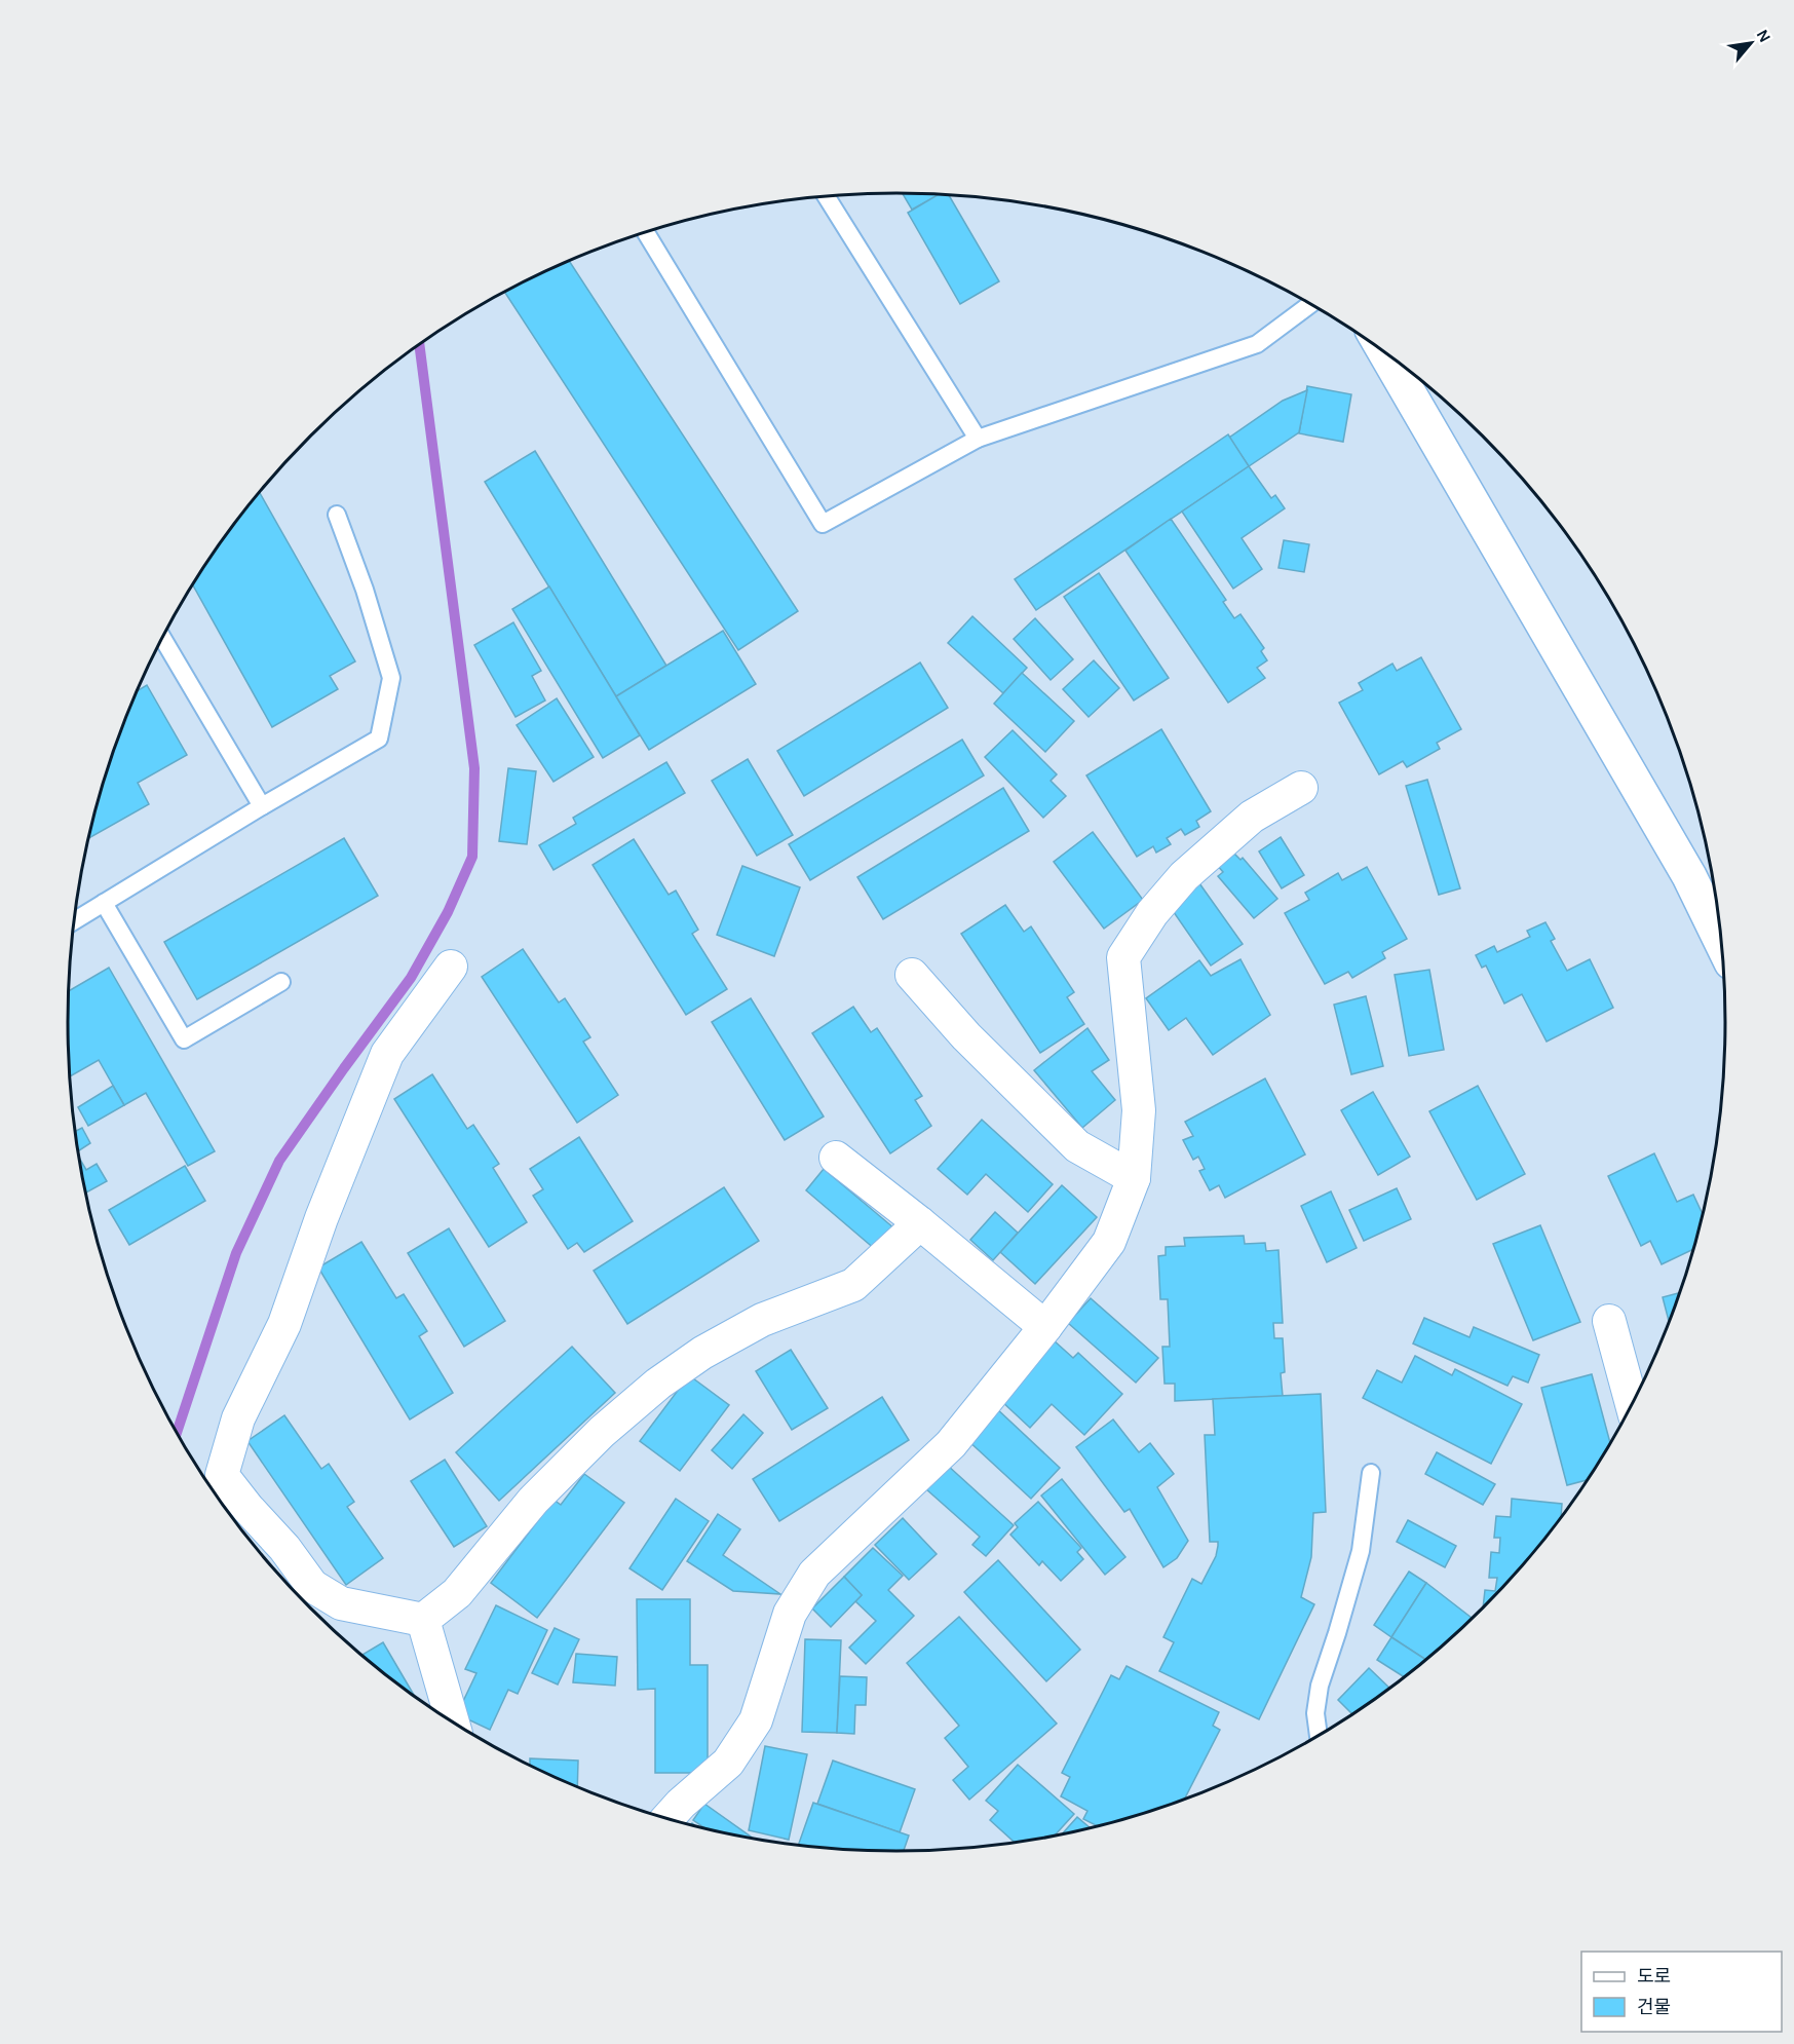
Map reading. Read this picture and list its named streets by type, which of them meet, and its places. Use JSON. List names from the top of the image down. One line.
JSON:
{"legend":["도로","건물"],"north":"top right"}
